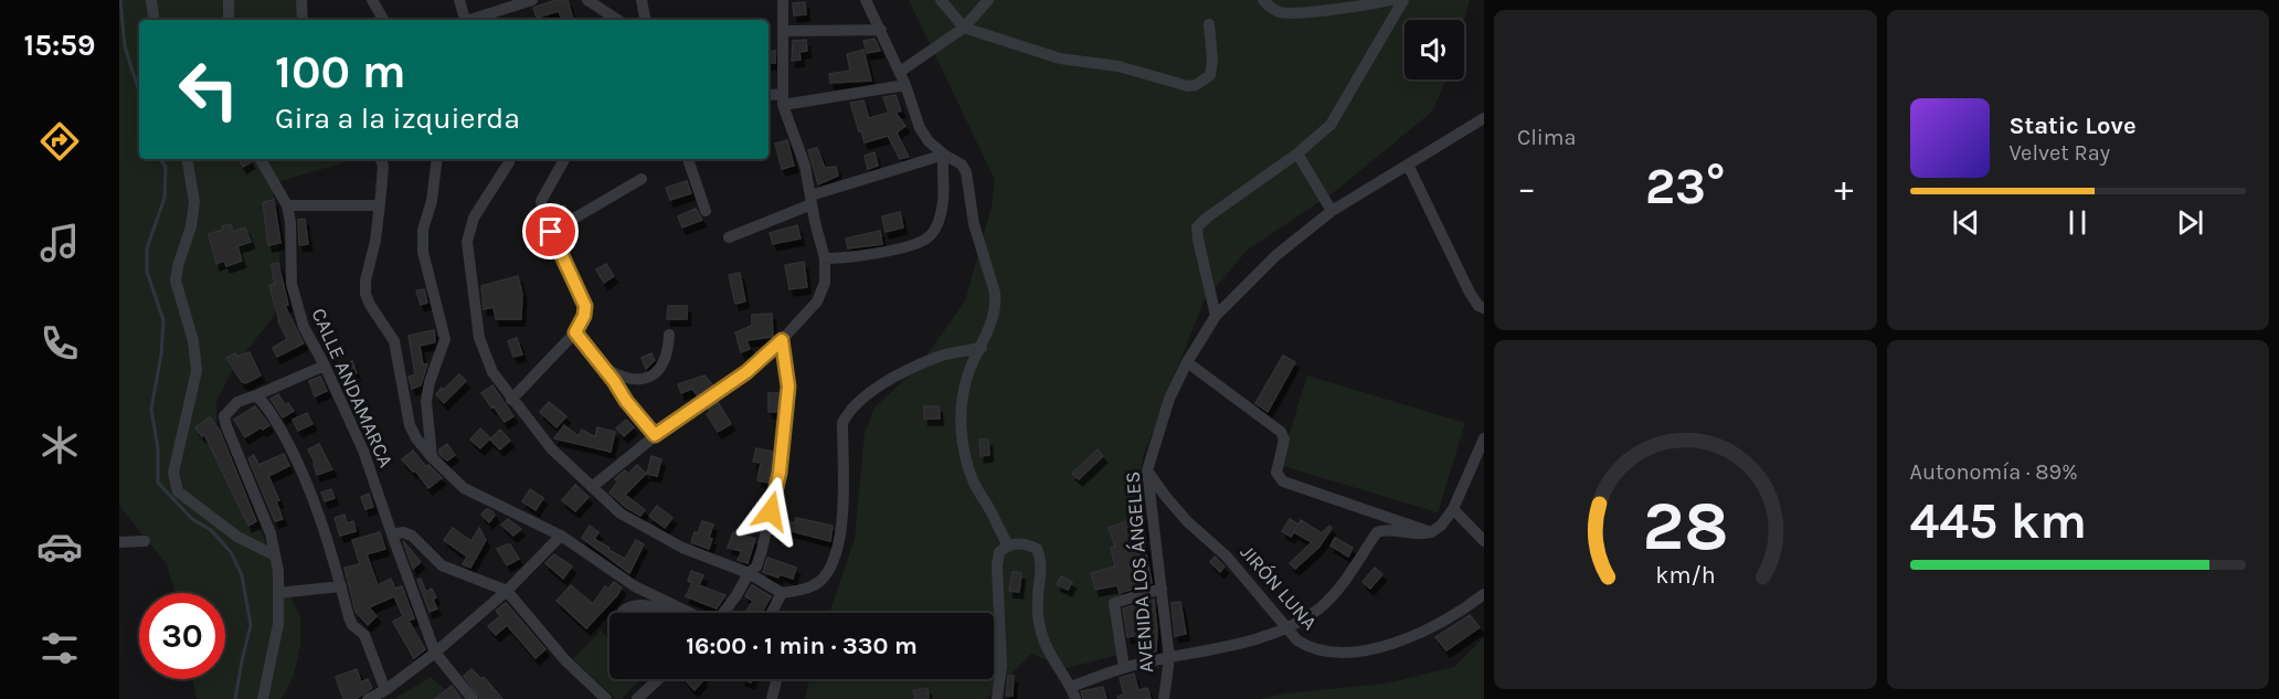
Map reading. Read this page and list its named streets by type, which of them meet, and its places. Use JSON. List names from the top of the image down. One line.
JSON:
{"streets":{"street":["CALLE ANDAMARCA","AVENIDA LOS ÁNGELES","JIRÓN LUNA"]},"crossings":[["AVENIDA LOS ÁNGELES","JIRÓN LUNA"]],"page":{"tabs":"15:59","tile":["Clima",["Autonomía · 89%","445 km"]],"turn":["100 m","Gira a la izquierda"],"song":["Static Love","Velvet Ray"],"heat":["−","23°","+"],"limit":"30","trip":"16:00 · 1 min · 330 m","gauge":["28","km/h"]}}
